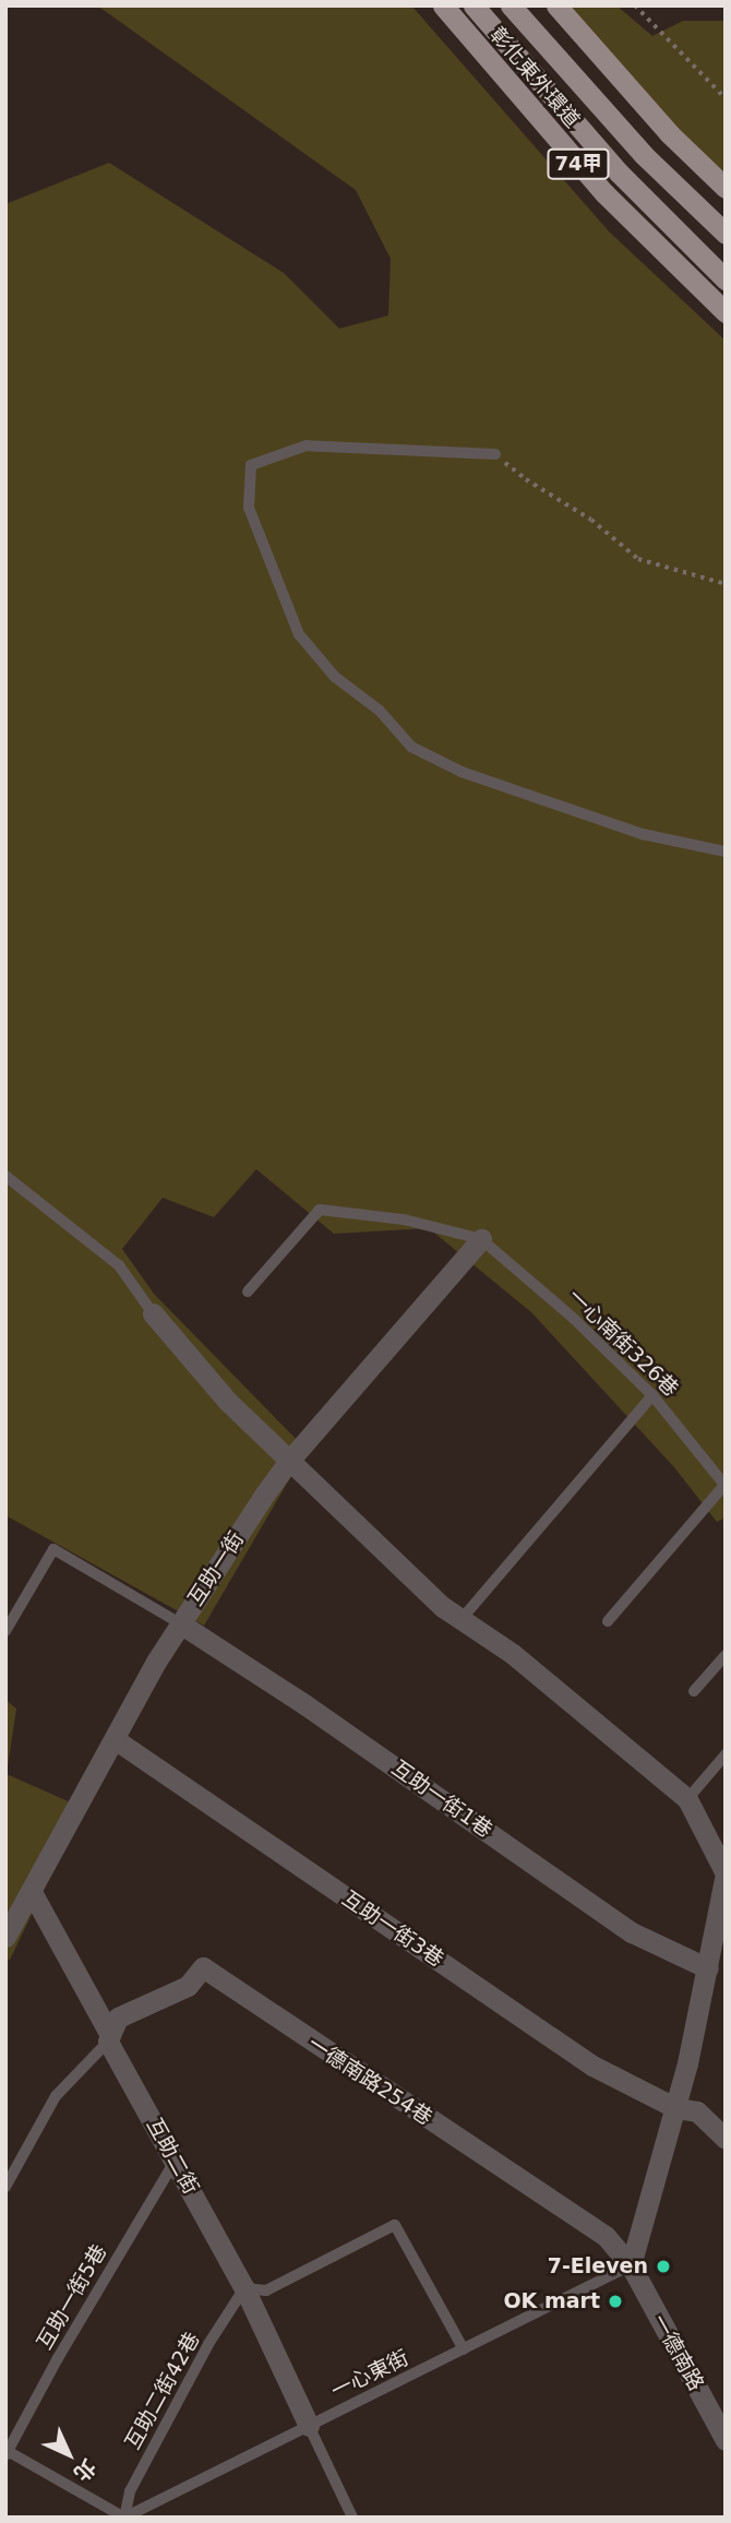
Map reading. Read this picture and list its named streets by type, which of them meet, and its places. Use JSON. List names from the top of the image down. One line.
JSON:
{"streets":{"main road":["彰化東外環道","74甲"],"street":["互助一街","互助一街1巷","互助一街3巷","一德南路254巷","互助二街","一德南路"],"lane":["一心南街326巷","互助一街5巷","一心東街","互助二街42巷"]},"crossings":[["一心南街326巷","互助一街"],["互助一街","互助一街1巷"],["互助一街","互助一街3巷"],["互助一街","互助二街"],["一德南路254巷","互助二街"],["一德南路254巷","一德南路"],["一德南路254巷","一心東街"],["互助二街","互助一街5巷"],["互助二街","一心東街"],["互助二街","互助二街42巷"],["一德南路","一心東街"],["一心東街","互助二街42巷"]],"places":["7-Eleven","OK mart"],"north":"bottom right"}
